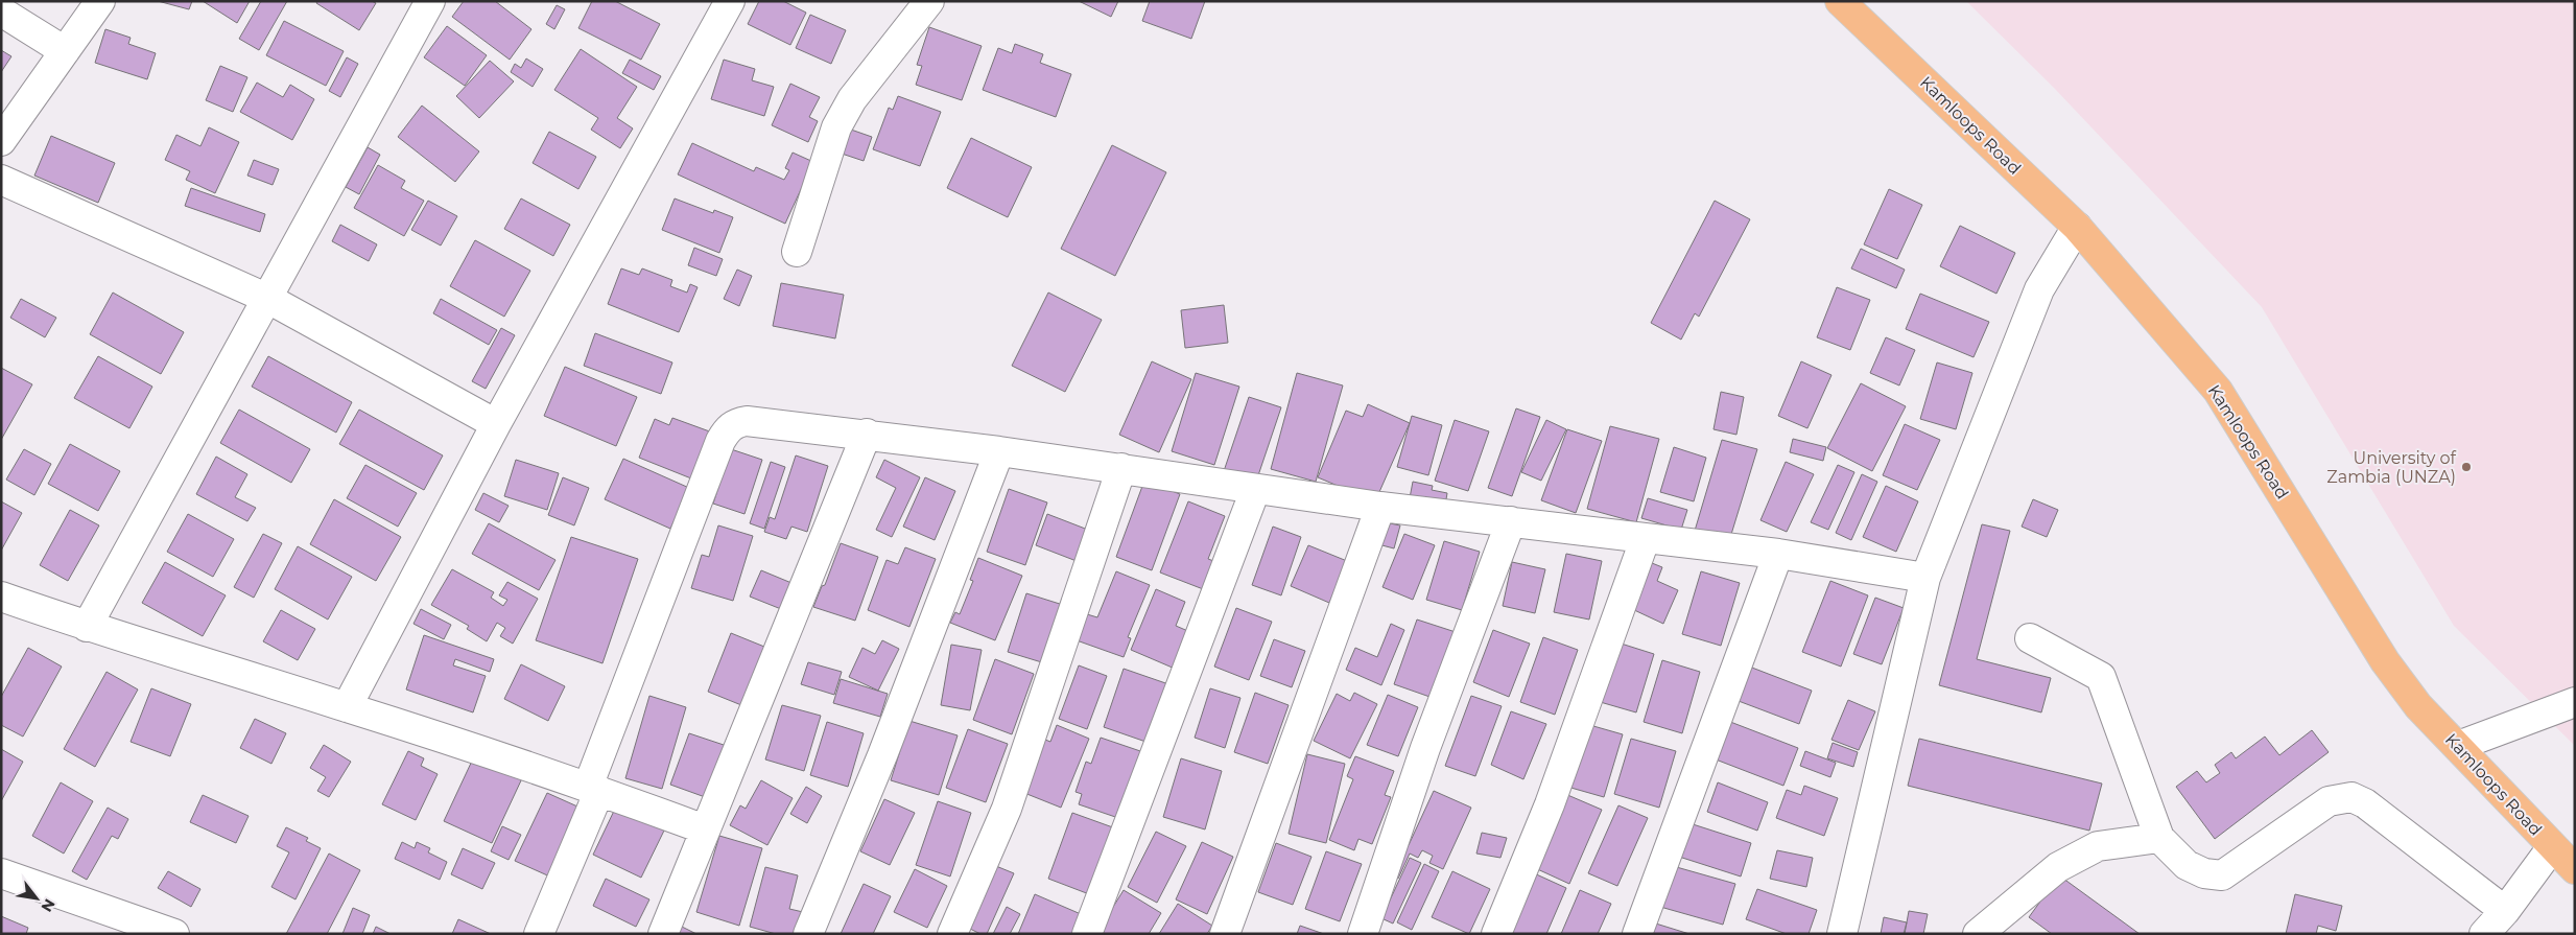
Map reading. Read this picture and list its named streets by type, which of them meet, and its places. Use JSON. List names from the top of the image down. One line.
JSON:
{"streets":{"main road":["Kamloops Road"]},"places":["University of Zambia (UNZA)"],"north":"bottom right"}
